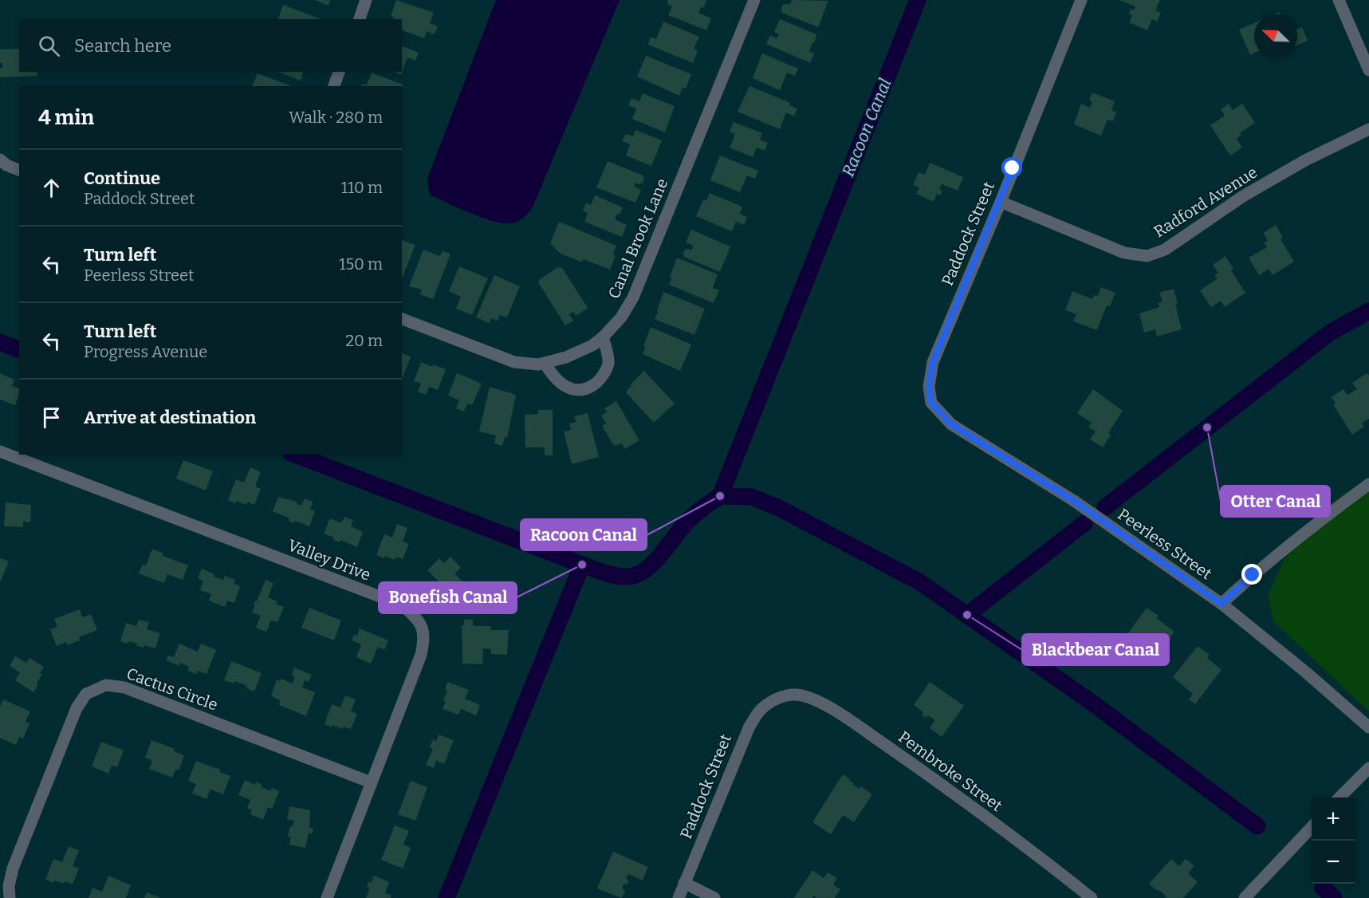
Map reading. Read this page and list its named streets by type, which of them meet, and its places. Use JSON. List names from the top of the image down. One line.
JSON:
{"streets":{"street":["Radford Avenue","Paddock Street","Canal Brook Lane","Peerless Street","Valley Drive","Cactus Circle","Pembroke Street"]},"crossings":[["Radford Avenue","Paddock Street"],["Paddock Street","Peerless Street"],["Paddock Street","Pembroke Street"],["Valley Drive","Cactus Circle"]],"water":["Racoon Canal"],"places":["Otter Canal","Racoon Canal","Bonefish Canal","Blackbear Canal"],"north":"top left","page":{"search":"Search here","heading":["4 min","Walk · 280 m"],"list":[["Continue","Paddock Street","110 m"],["Turn left","Peerless Street","150 m"],["Turn left","Progress Avenue","20 m"],"Arrive at destination"],"map_buttons":["+","−"]}}
